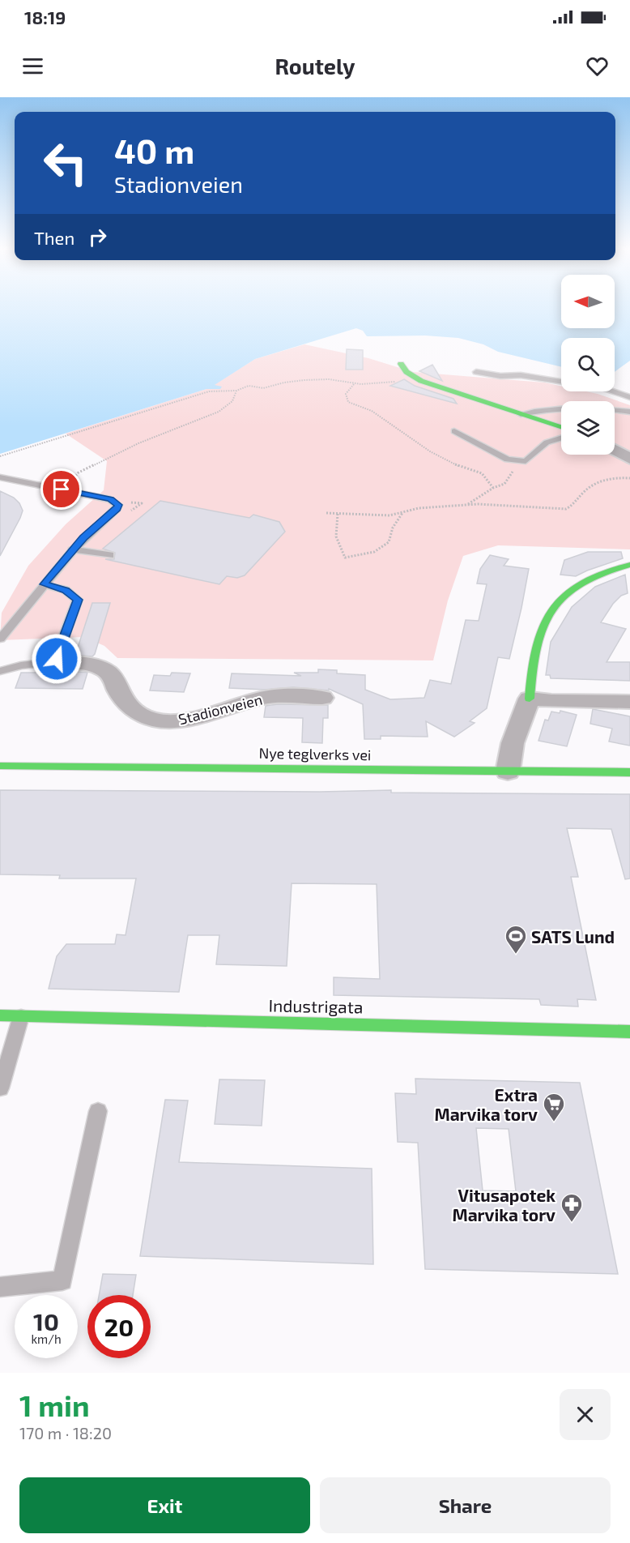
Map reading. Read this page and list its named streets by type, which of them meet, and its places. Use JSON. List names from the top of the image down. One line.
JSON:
{"streets":{"street":["Stadionveien","Nye teglverks vei","Industrigata"]},"places":{"sports":["SATS Lund"],"supermarket":["Extra Marvika torv"],"pharmacy":["Vitusapotek Marvika torv"]},"north":"left","page":{"status":"18:19","header":"Routely","turn":["40 m","Stadionveien"],"then":"Then","speed":"10 km/h","limit":"20","heading":["1 min","170 m · 18:20"],"buttons":["Exit","Share"]}}
